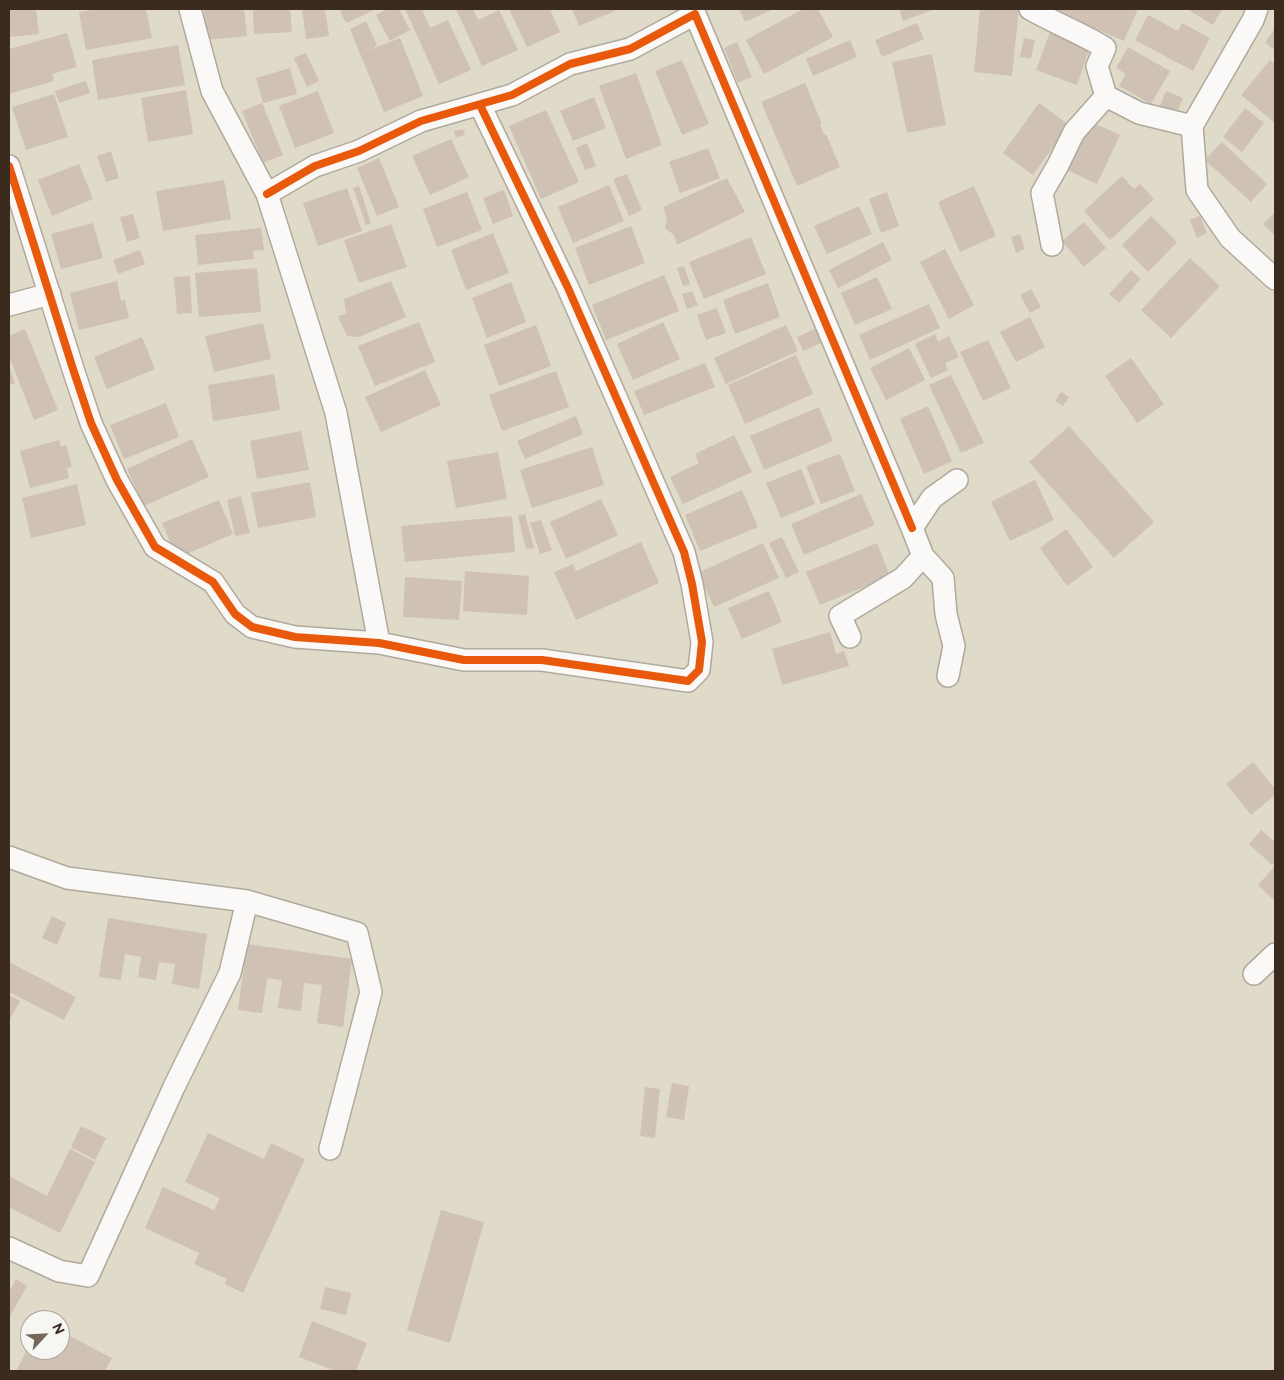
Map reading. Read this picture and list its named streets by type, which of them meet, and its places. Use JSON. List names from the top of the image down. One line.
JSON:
{"north":"top right"}
